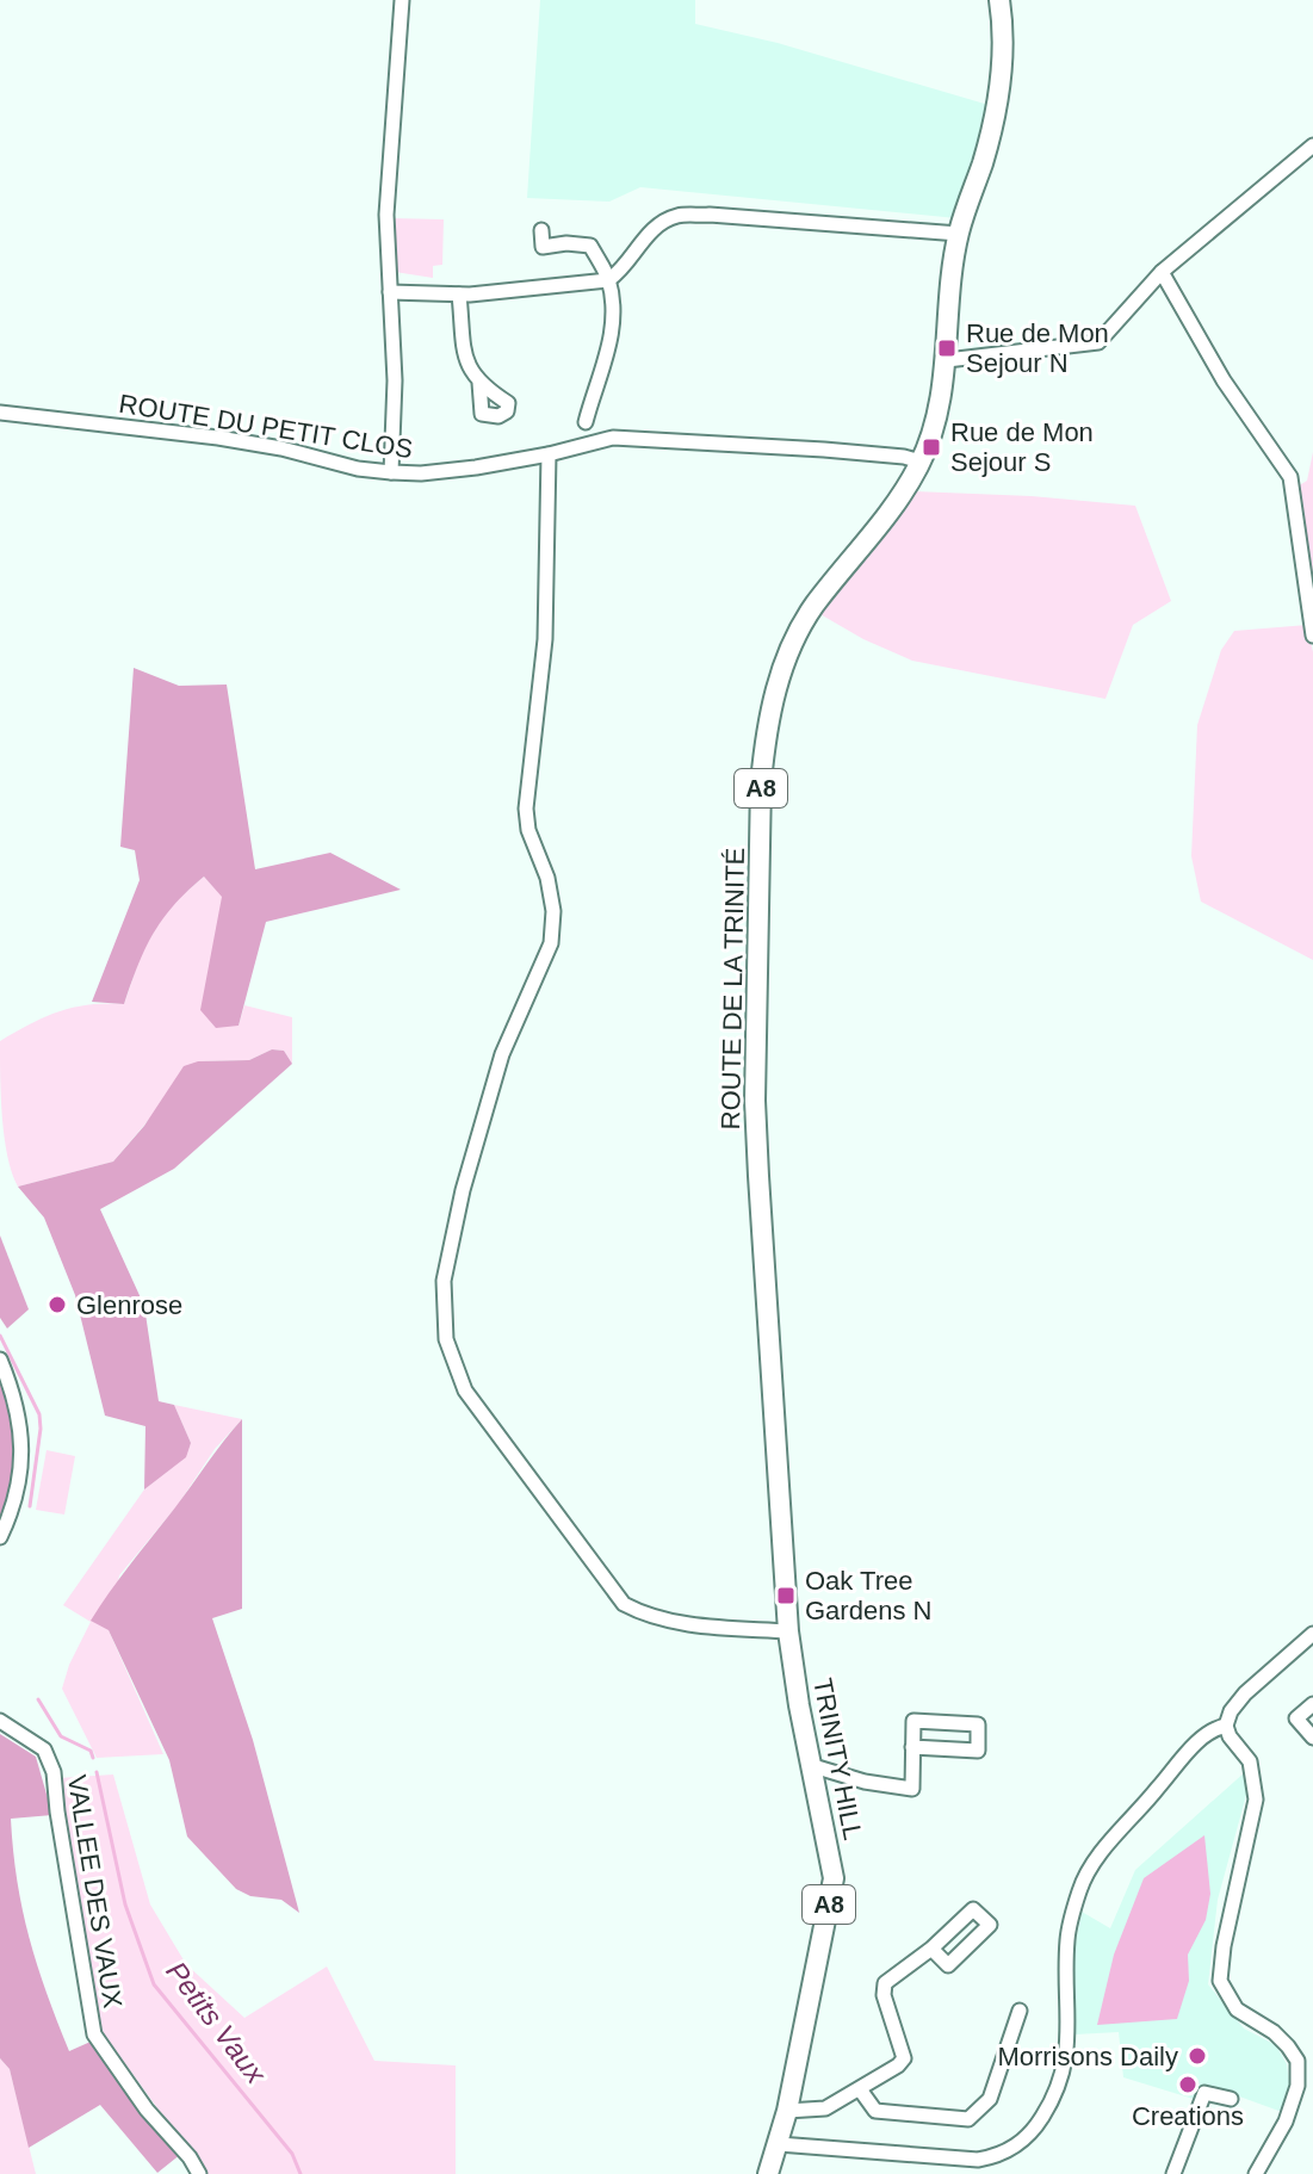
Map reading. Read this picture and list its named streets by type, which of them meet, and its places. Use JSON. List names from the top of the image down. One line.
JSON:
{"streets":{"main road":["A8","ROUTE DE LA TRINITÉ","TRINITY HILL"],"street":["ROUTE DU PETIT CLOS","VALLEE DES VAUX"]},"crossings":[["ROUTE DU PETIT CLOS","ROUTE DE LA TRINITÉ"],["ROUTE DE LA TRINITÉ","TRINITY HILL"]],"water":["Petits Vaux"],"places":{"transit":["Rue de Mon Sejour N","Rue de Mon Sejour S","Oak Tree Gardens N"],"other":["Glenrose","Morrisons Daily","Creations"]}}
